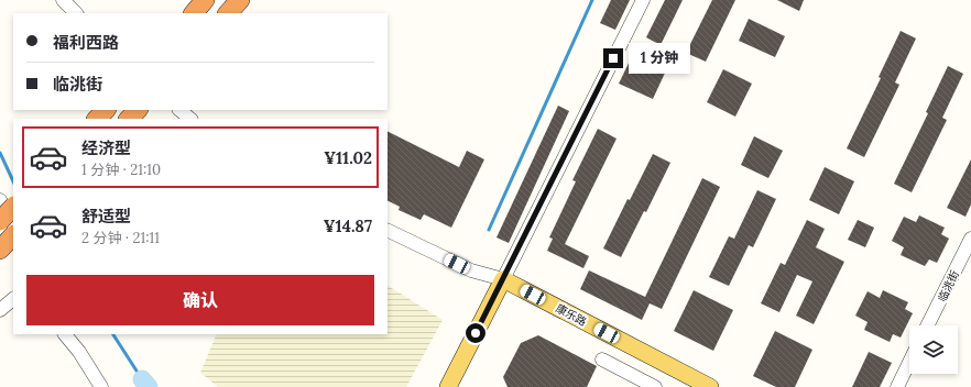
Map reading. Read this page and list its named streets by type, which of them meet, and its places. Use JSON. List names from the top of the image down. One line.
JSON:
{"streets":{"main road":["康乐路"],"street":["临洮街"]},"page":{"banner":["福利西路","临洮街"],"bubble":"1 分钟","list":[{"name":"经济型","note":"1 分钟 · 21:10","value":"¥11.02"},{"name":"舒适型","note":"2 分钟 · 21:11","value":"¥14.87"}],"buttons":"确认"}}
